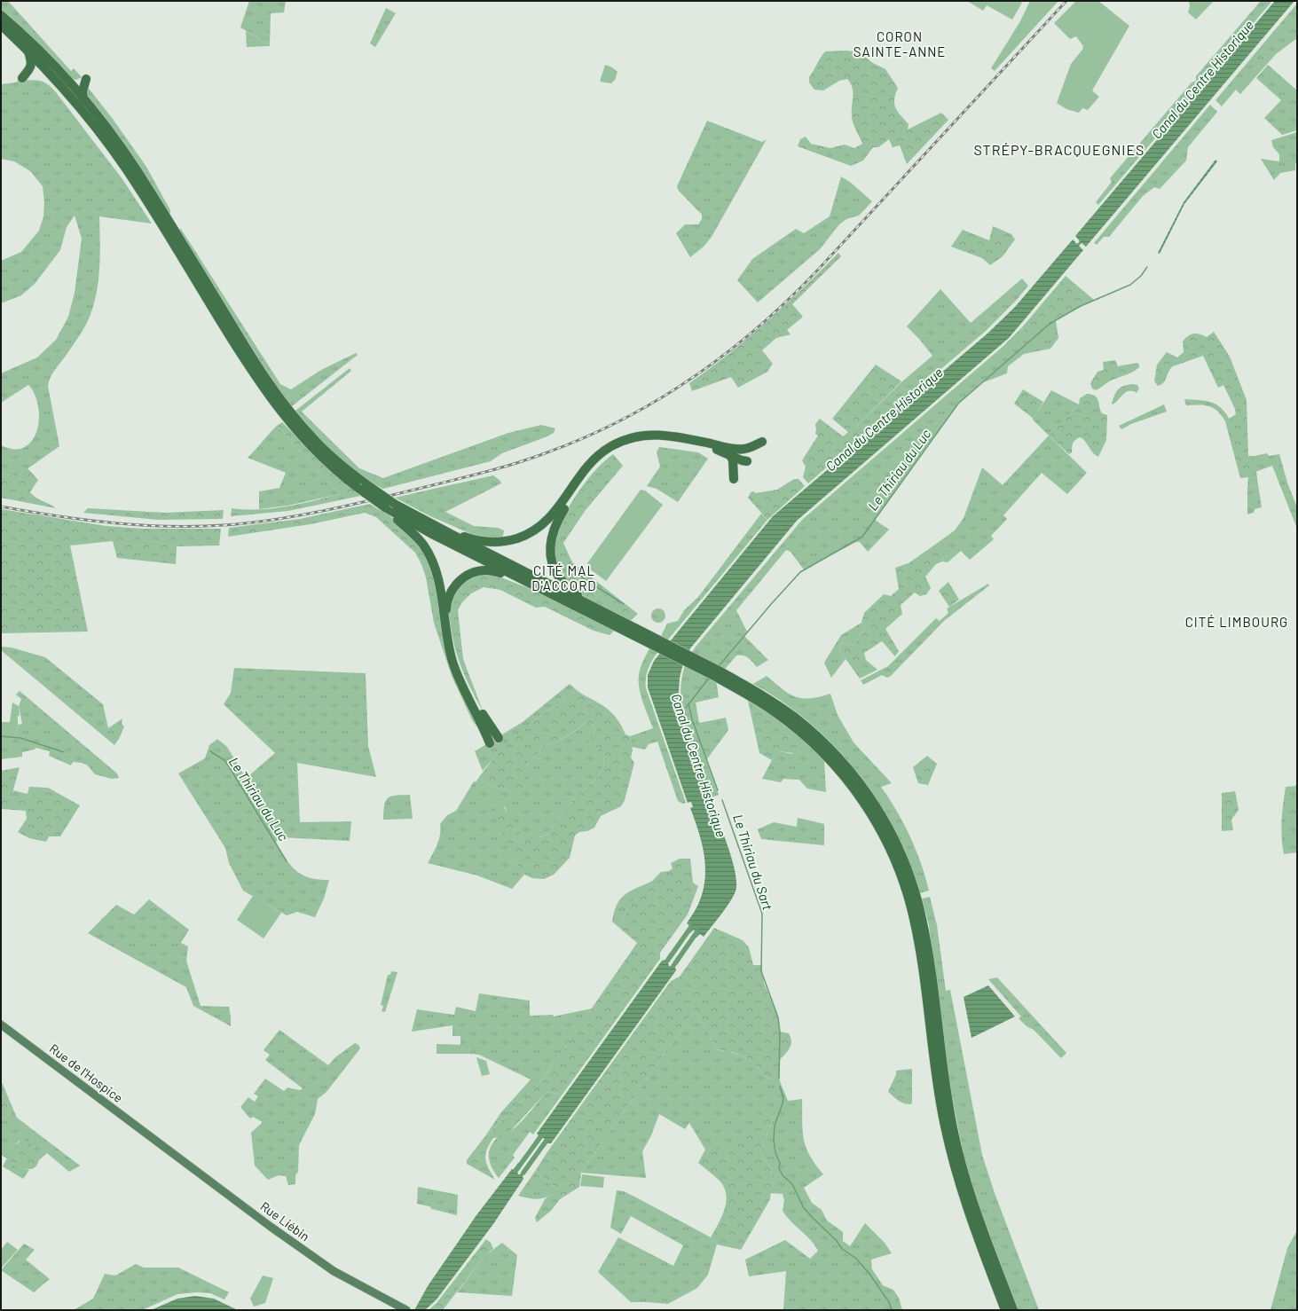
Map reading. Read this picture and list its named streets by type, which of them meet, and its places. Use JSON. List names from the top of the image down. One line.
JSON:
{"streets":{"main road":["Rue de l'Hospice","Rue Liébin"]},"crossings":[["Rue de l'Hospice","Rue Liébin"]],"districts":["CORON SAINTE-ANNE","STRÉPY-BRACQUEGNIES","CITÉ MAL D'ACCORD","CITÉ LIMBOURG"],"water":["Canal du Centre Historique","Le Thiriau du Luc","Le Thiriau du Sart"]}
